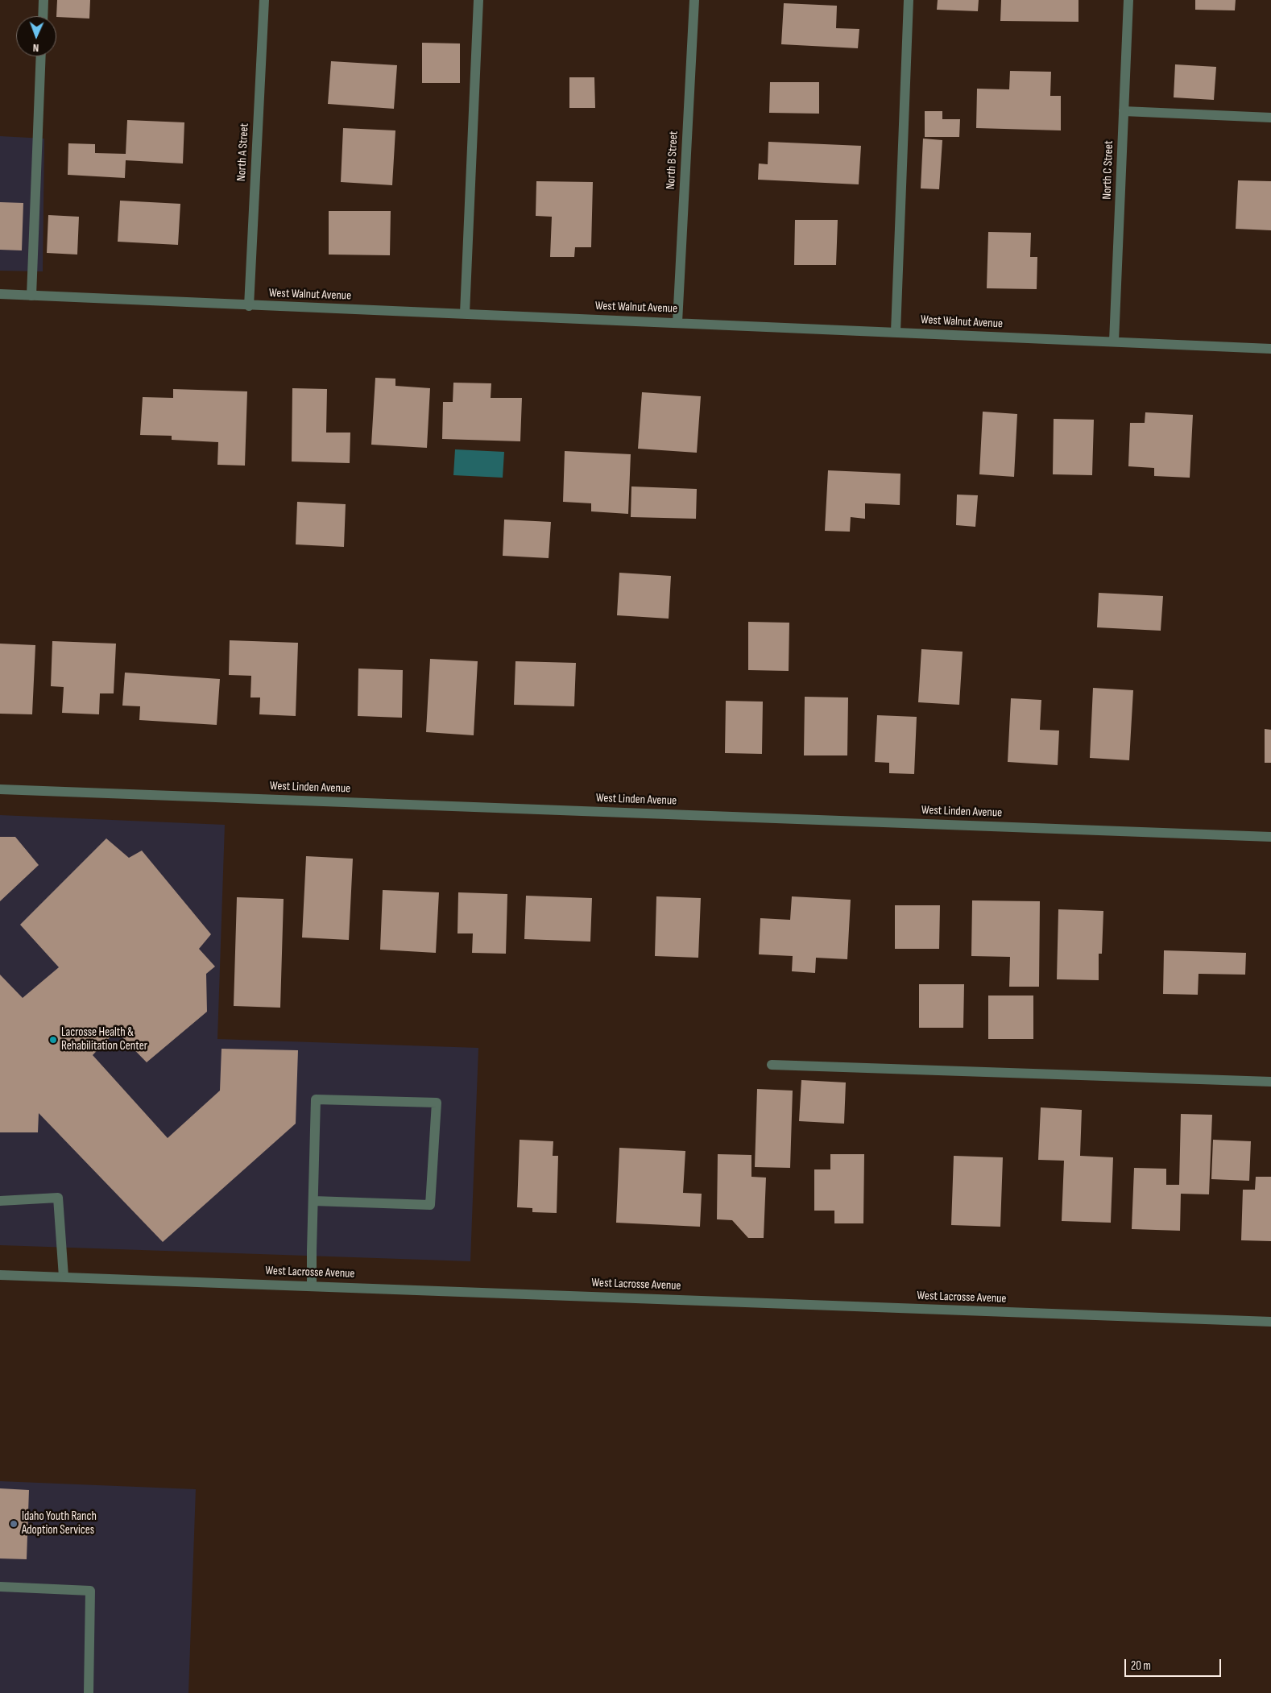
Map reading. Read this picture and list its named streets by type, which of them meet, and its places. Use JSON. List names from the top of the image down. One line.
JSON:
{"streets":{"street":["North A Street","North B Street","North C Street","West Walnut Avenue","West Linden Avenue","West Lacrosse Avenue"]},"crossings":[["North A Street","West Walnut Avenue"],["North B Street","West Walnut Avenue"],["North C Street","West Walnut Avenue"]],"places":["Lacrosse Health & Rehabilitation Center","Idaho Youth Ranch Adoption Services"],"scale_bar":"20 m","north":"bottom"}
